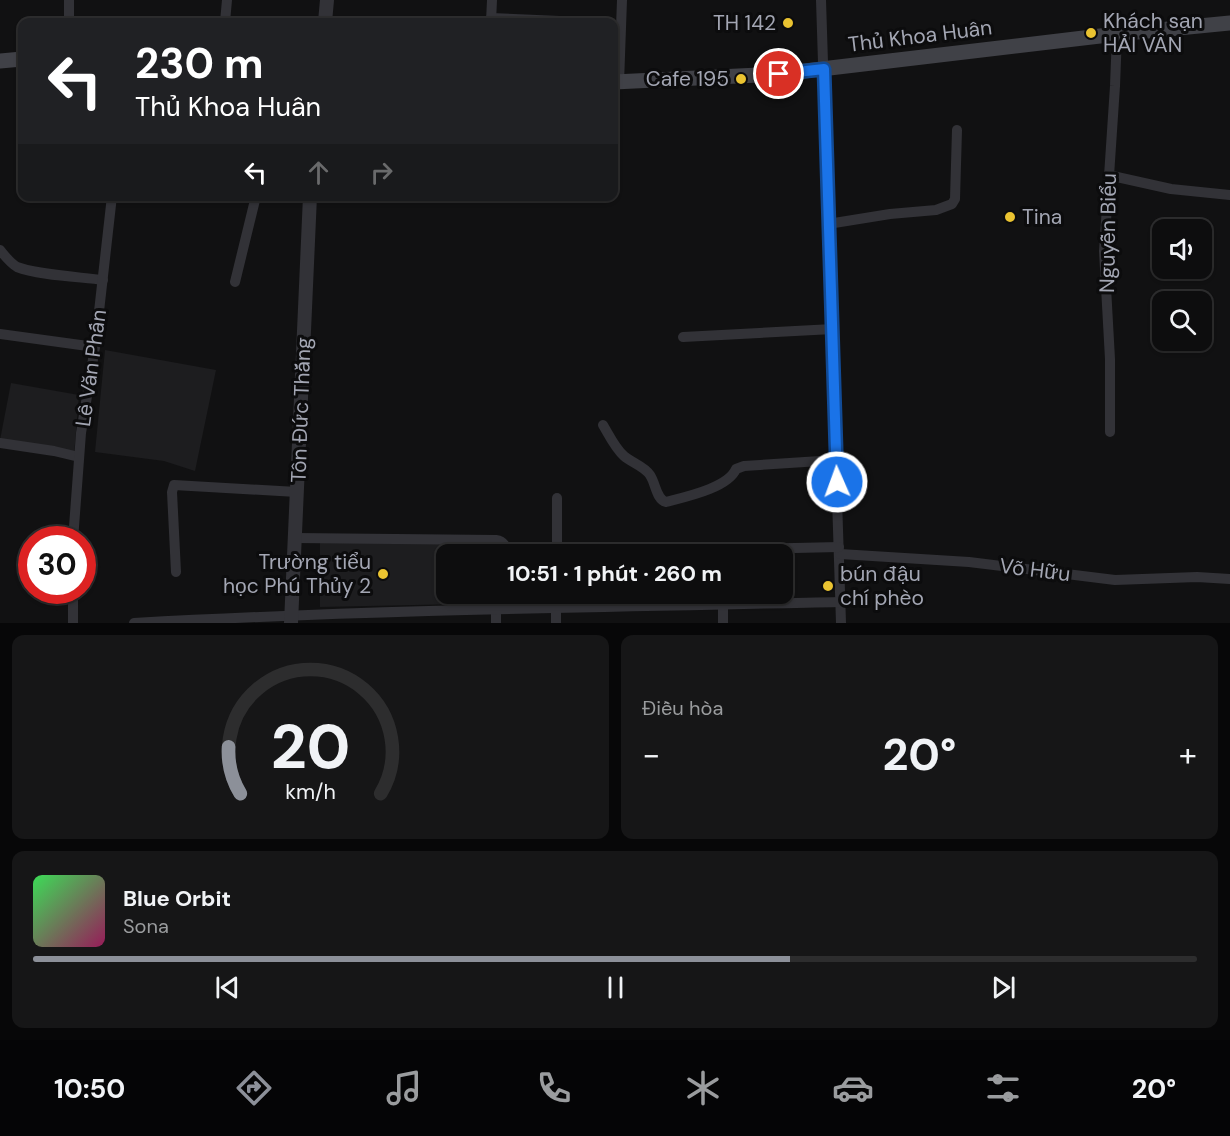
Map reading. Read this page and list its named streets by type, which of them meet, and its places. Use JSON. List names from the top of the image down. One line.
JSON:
{"streets":{"main road":["Thủ Khoa Huân"],"street":["Nguyễn Biểu","Lê Văn Phấn","Tôn Đức Thắng","Võ Hữu"]},"crossings":[["Thủ Khoa Huân","Nguyễn Biểu"]],"places":["TH 142","Khách sạn HẢI VÂN","Cafe 195","Tina","Trường tiểu học Phú Thủy 2","bún đậu chí phèo"],"page":{"turn":["230 m","Thủ Khoa Huân"],"limit":"30","trip":"10:51 · 1 phút · 260 m","tile":"Điều hòa","heat":["−","20°","+"],"song":["Blue Orbit","Sona"],"tabs":["10:50","20°"],"gauge":["20","km/h"]}}
